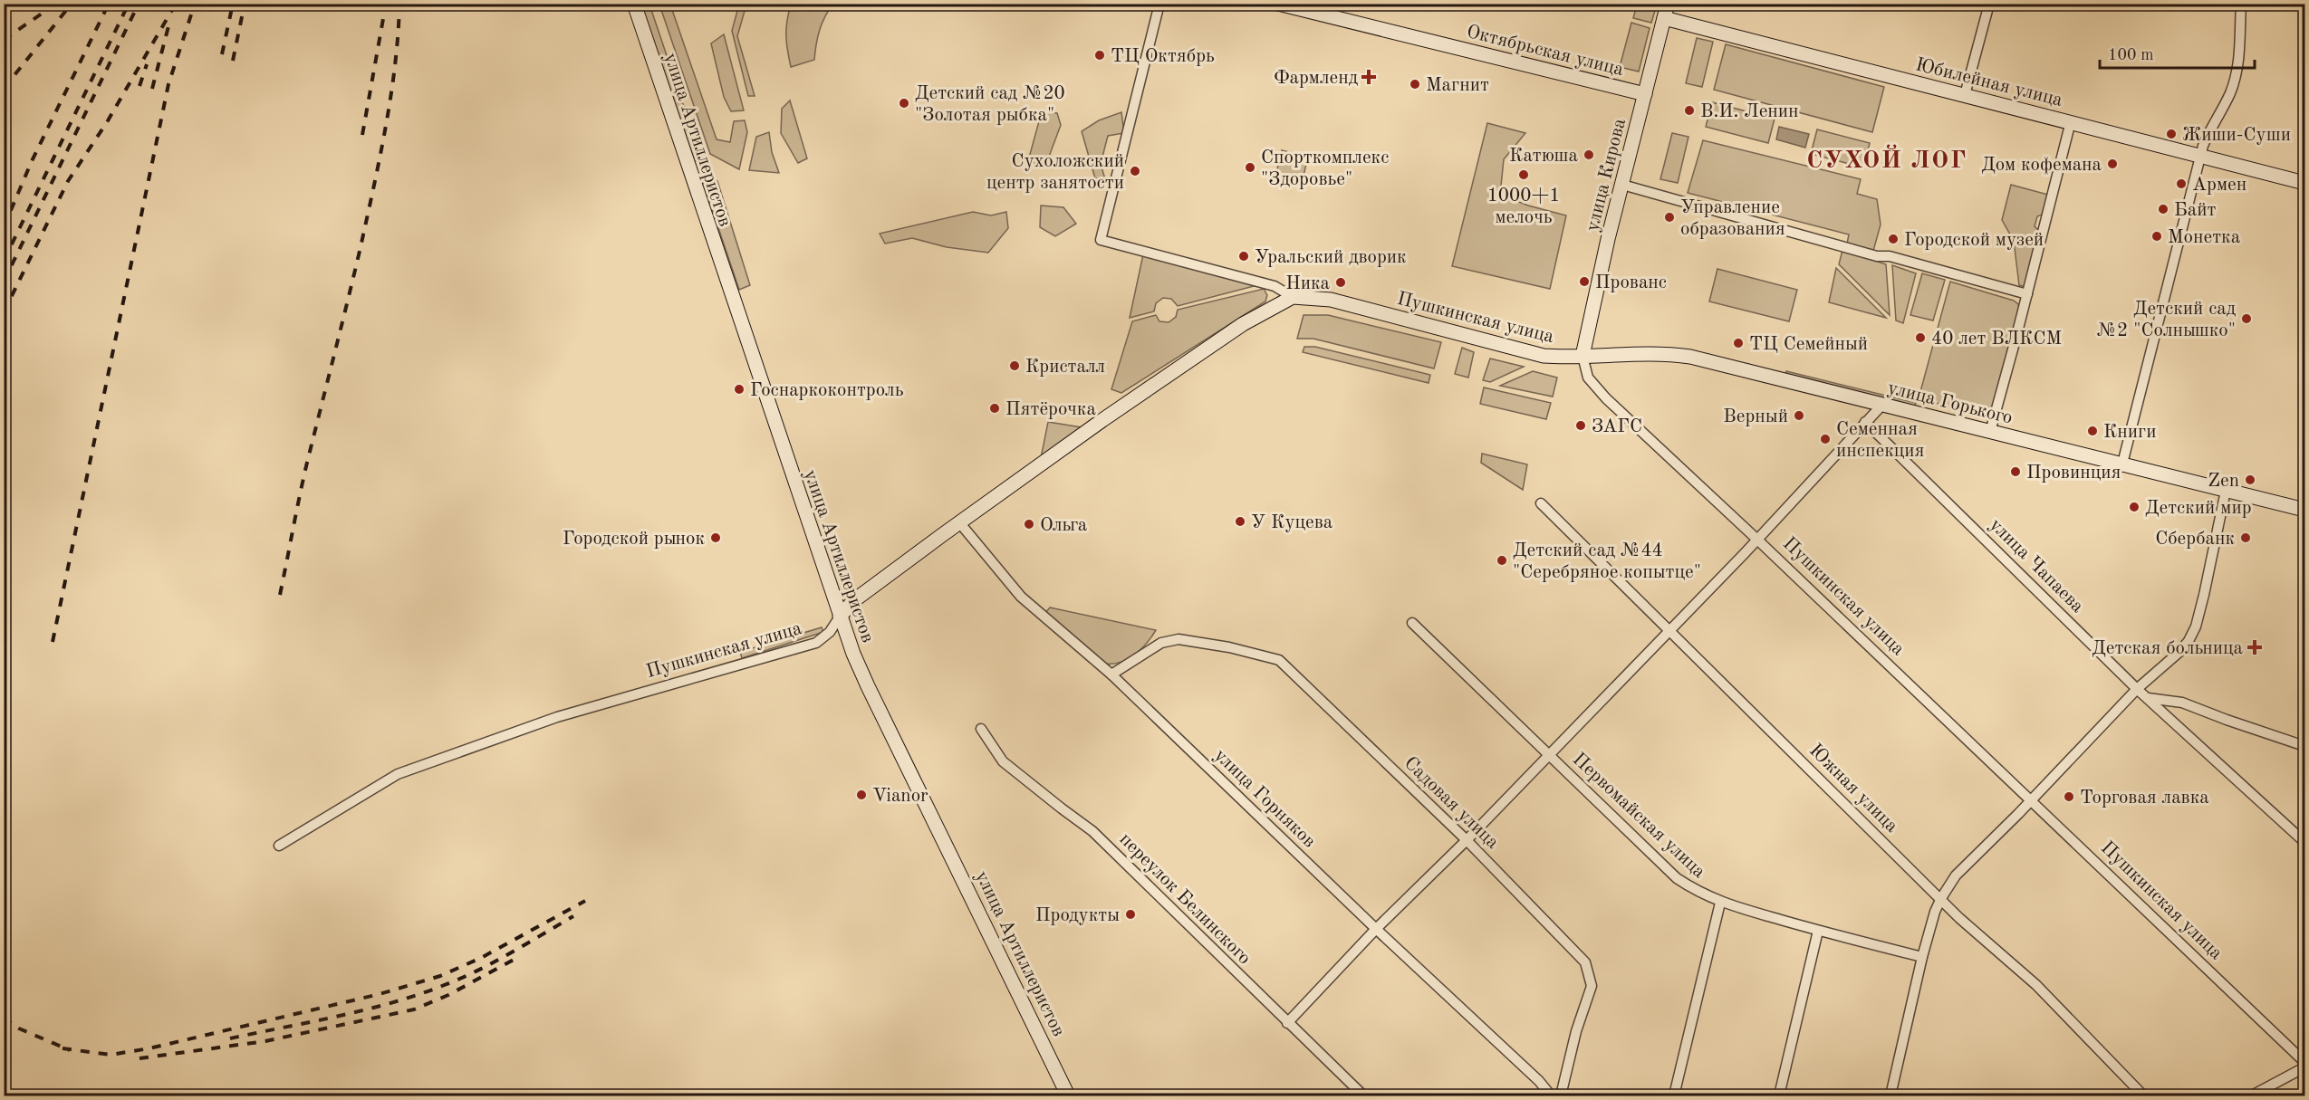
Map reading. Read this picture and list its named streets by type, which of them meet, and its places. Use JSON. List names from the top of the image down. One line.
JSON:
{"streets":{"street":["Октябрьская улица","Юбилейная улица","улица Артиллеристов","улица Кирова","Пушкинская улица","улица Горького","улица Чапаева","Южная улица","улица Горняков","Садовая улица","Первомайская улица","переулок Белинского"]},"crossings":[["Октябрьская улица","улица Кирова"],["Юбилейная улица","улица Кирова"],["улица Артиллеристов","Пушкинская улица"],["улица Кирова","Пушкинская улица"],["улица Кирова","улица Горького"],["Пушкинская улица","улица Горького"],["Пушкинская улица","улица Горняков"],["улица Горняков","Садовая улица"]],"districts":["СУХОЙ ЛОГ"],"places":{"other":["ТЦ Октябрь","Магнит","Детский сад №20 \"Золотая рыбка\"","В.И. Ленин","Жиши-Суши","Катюша","Дом кофемана","Спорткомплекс \"Здоровье\"","Сухоложский центр занятости","1000+1 мелочь","Армен","Байт","Управление образования","Монетка","Городской музей","Уральский дворик","Прованс","Ника","Детский сад №2 \"Солнышко\"","40 лет ВЛКСМ","ТЦ Семейный","Кристалл","Госнаркоконтроль","Пятёрочка","Верный","ЗАГС","Книги","Семенная инспекция","Провинция","Zen","Детский мир","У Куцева","Ольга","Городской рынок","Сбербанк","Детский сад №44 \"Серебряное копытце\"","Vianor","Торговая лавка","Продукты"],"health":["Фармленд","Детская больница"]},"scale_bar":"100 m"}
